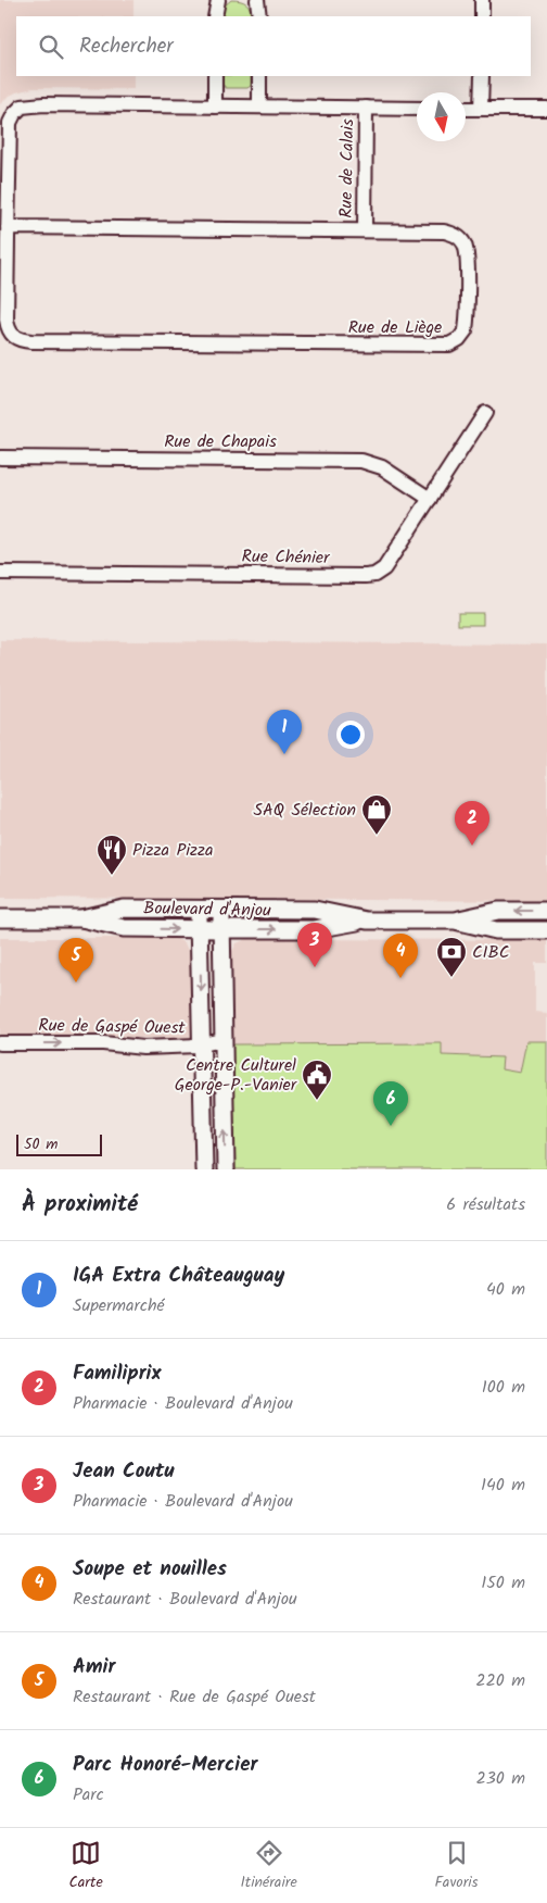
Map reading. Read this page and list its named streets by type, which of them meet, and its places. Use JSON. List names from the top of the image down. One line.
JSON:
{"streets":{"street":["Rue de Calais","Rue de Liège","Rue de Chapais","Rue Chénier","Boulevard d'Anjou","Rue de Gaspé Ouest"]},"crossings":[["Rue de Calais","Rue de Liège"],["Rue de Chapais","Rue Chénier"]],"one_way":["Rue de Gaspé Ouest"],"places":{"shop":["SAQ Sélection"],"restaurant":["Pizza Pizza"],"bank":["CIBC"],"public building":["Centre Culturel George-P.-Vanier"]},"scale_bar":"50 m","north":"bottom","page":{"search":"Rechercher","pins":["1","2","3","4","5","6"],"scale":"50 m","heading":["À proximité","6 résultats"],"list":[{"mark":"1","name":"IGA Extra Châteauguay","note":"Supermarché","value":"40 m"},{"mark":"2","name":"Familiprix","note":"Pharmacie · Boulevard d'Anjou","value":"100 m"},{"mark":"3","name":"Jean Coutu","note":"Pharmacie · Boulevard d'Anjou","value":"140 m"},{"mark":"4","name":"Soupe et nouilles","note":"Restaurant · Boulevard d'Anjou","value":"150 m"},{"mark":"5","name":"Amir","note":"Restaurant · Rue de Gaspé Ouest","value":"220 m"},{"mark":"6","name":"Parc Honoré-Mercier","note":"Parc","value":"230 m"}],"nav":["Carte","Itinéraire","Favoris"]}}
